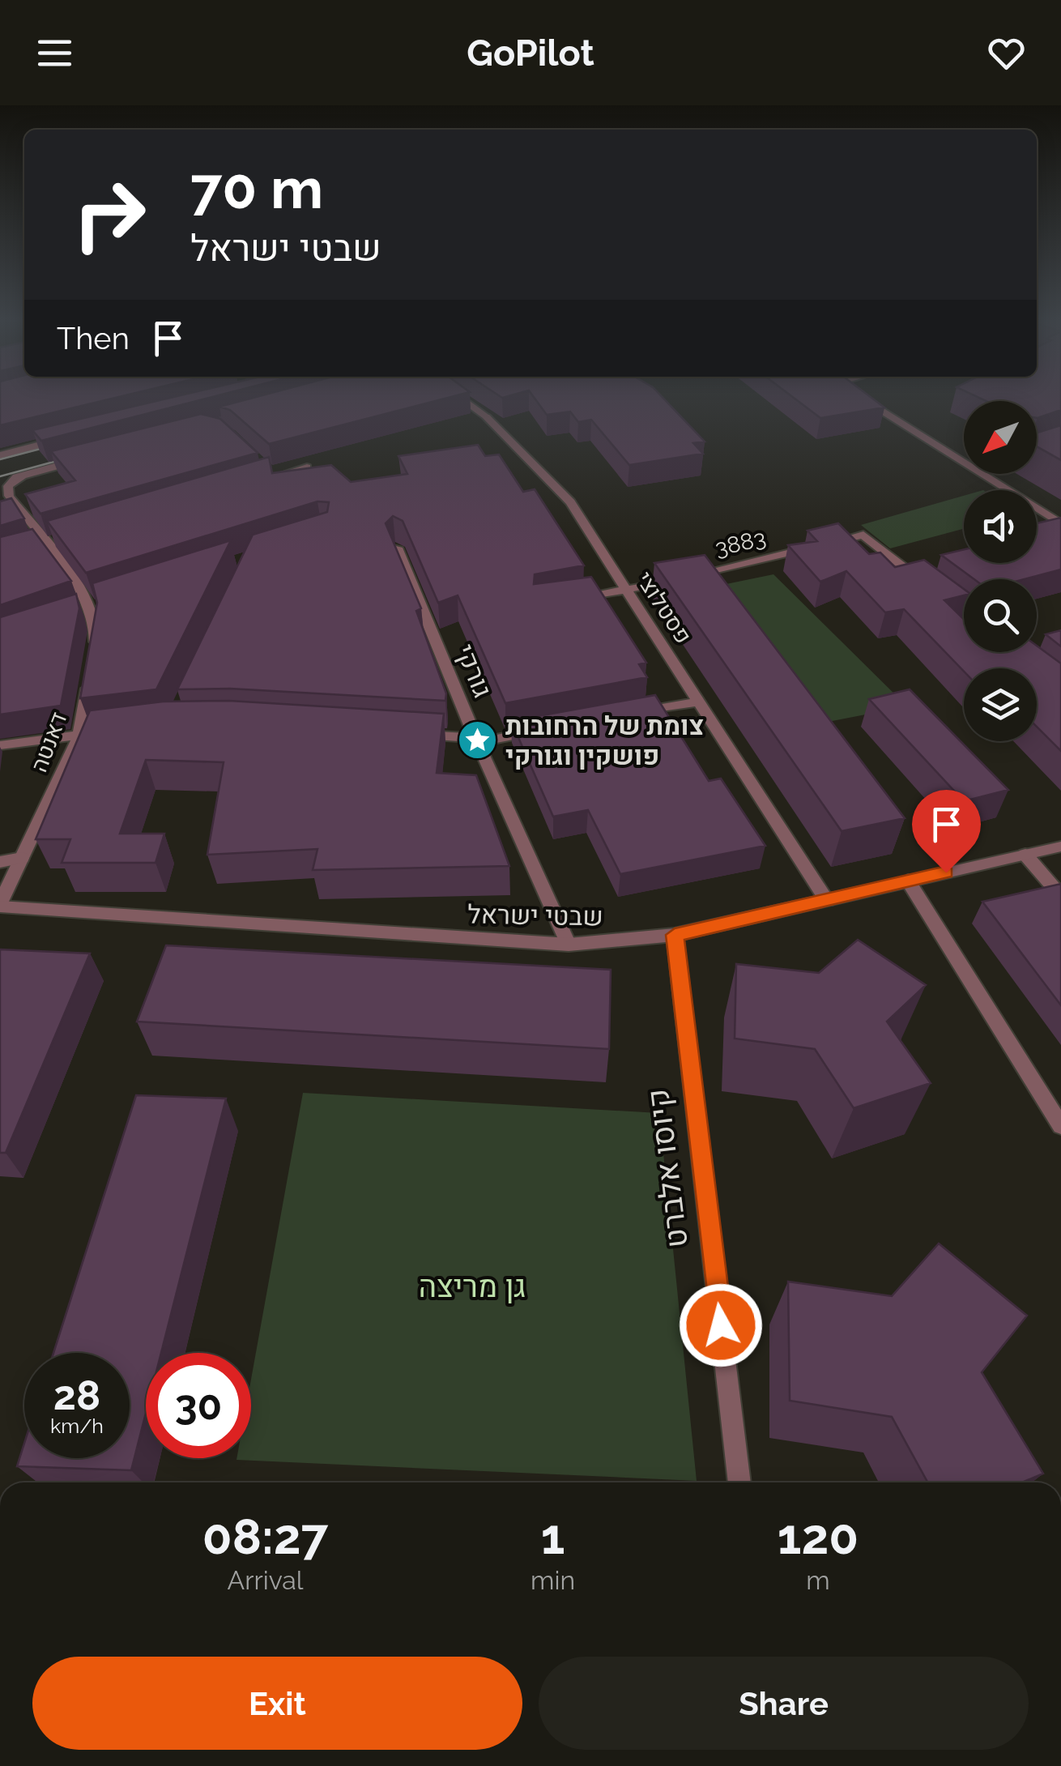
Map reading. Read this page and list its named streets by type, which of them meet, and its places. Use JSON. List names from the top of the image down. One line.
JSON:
{"streets":{"street":["3883","פסטלוצי","גורקי","דאנטה","שבטי ישראל","קיוסו אלברט"]},"crossings":[["3883","פסטלוצי"],["פסטלוצי","שבטי ישראל"],["גורקי","שבטי ישראל"],["דאנטה","שבטי ישראל"],["שבטי ישראל","קיוסו אלברט"]],"parks":["גן מריצה"],"places":{"place":["צומת של הרחובות פושקין וגורקי"]},"north":"bottom left","page":{"header":"GoPilot","turn":["70 m","שבטי ישראל"],"then":"Then","speed":"28 km/h","limit":"30","eta":["08:27","Arrival","1","min","120","m"],"buttons":["Exit","Share"]}}
